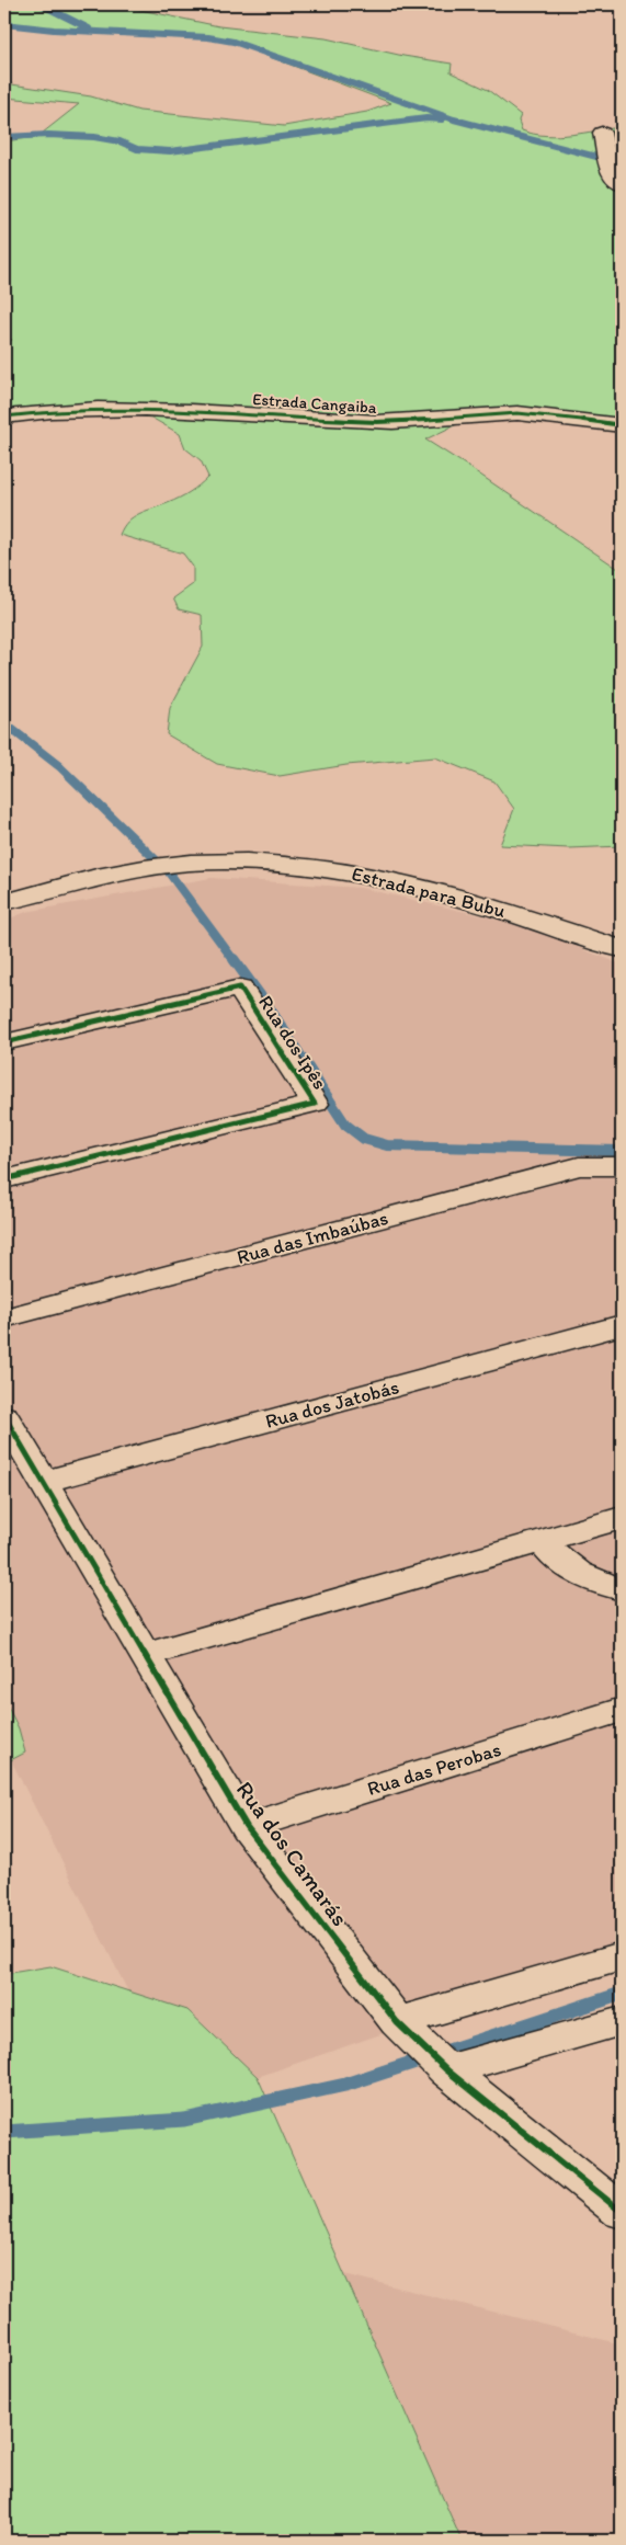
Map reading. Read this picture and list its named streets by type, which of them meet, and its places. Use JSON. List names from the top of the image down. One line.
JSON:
{"streets":{"street":["Estrada Cangaiba","Estrada para Bubu","Rua dos Ipês","Rua das Imbaúbas","Rua dos Jatobás","Rua das Perobas","Rua dos Camarás"]},"crossings":[["Rua dos Jatobás","Rua dos Camarás"],["Rua das Perobas","Rua dos Camarás"]]}
